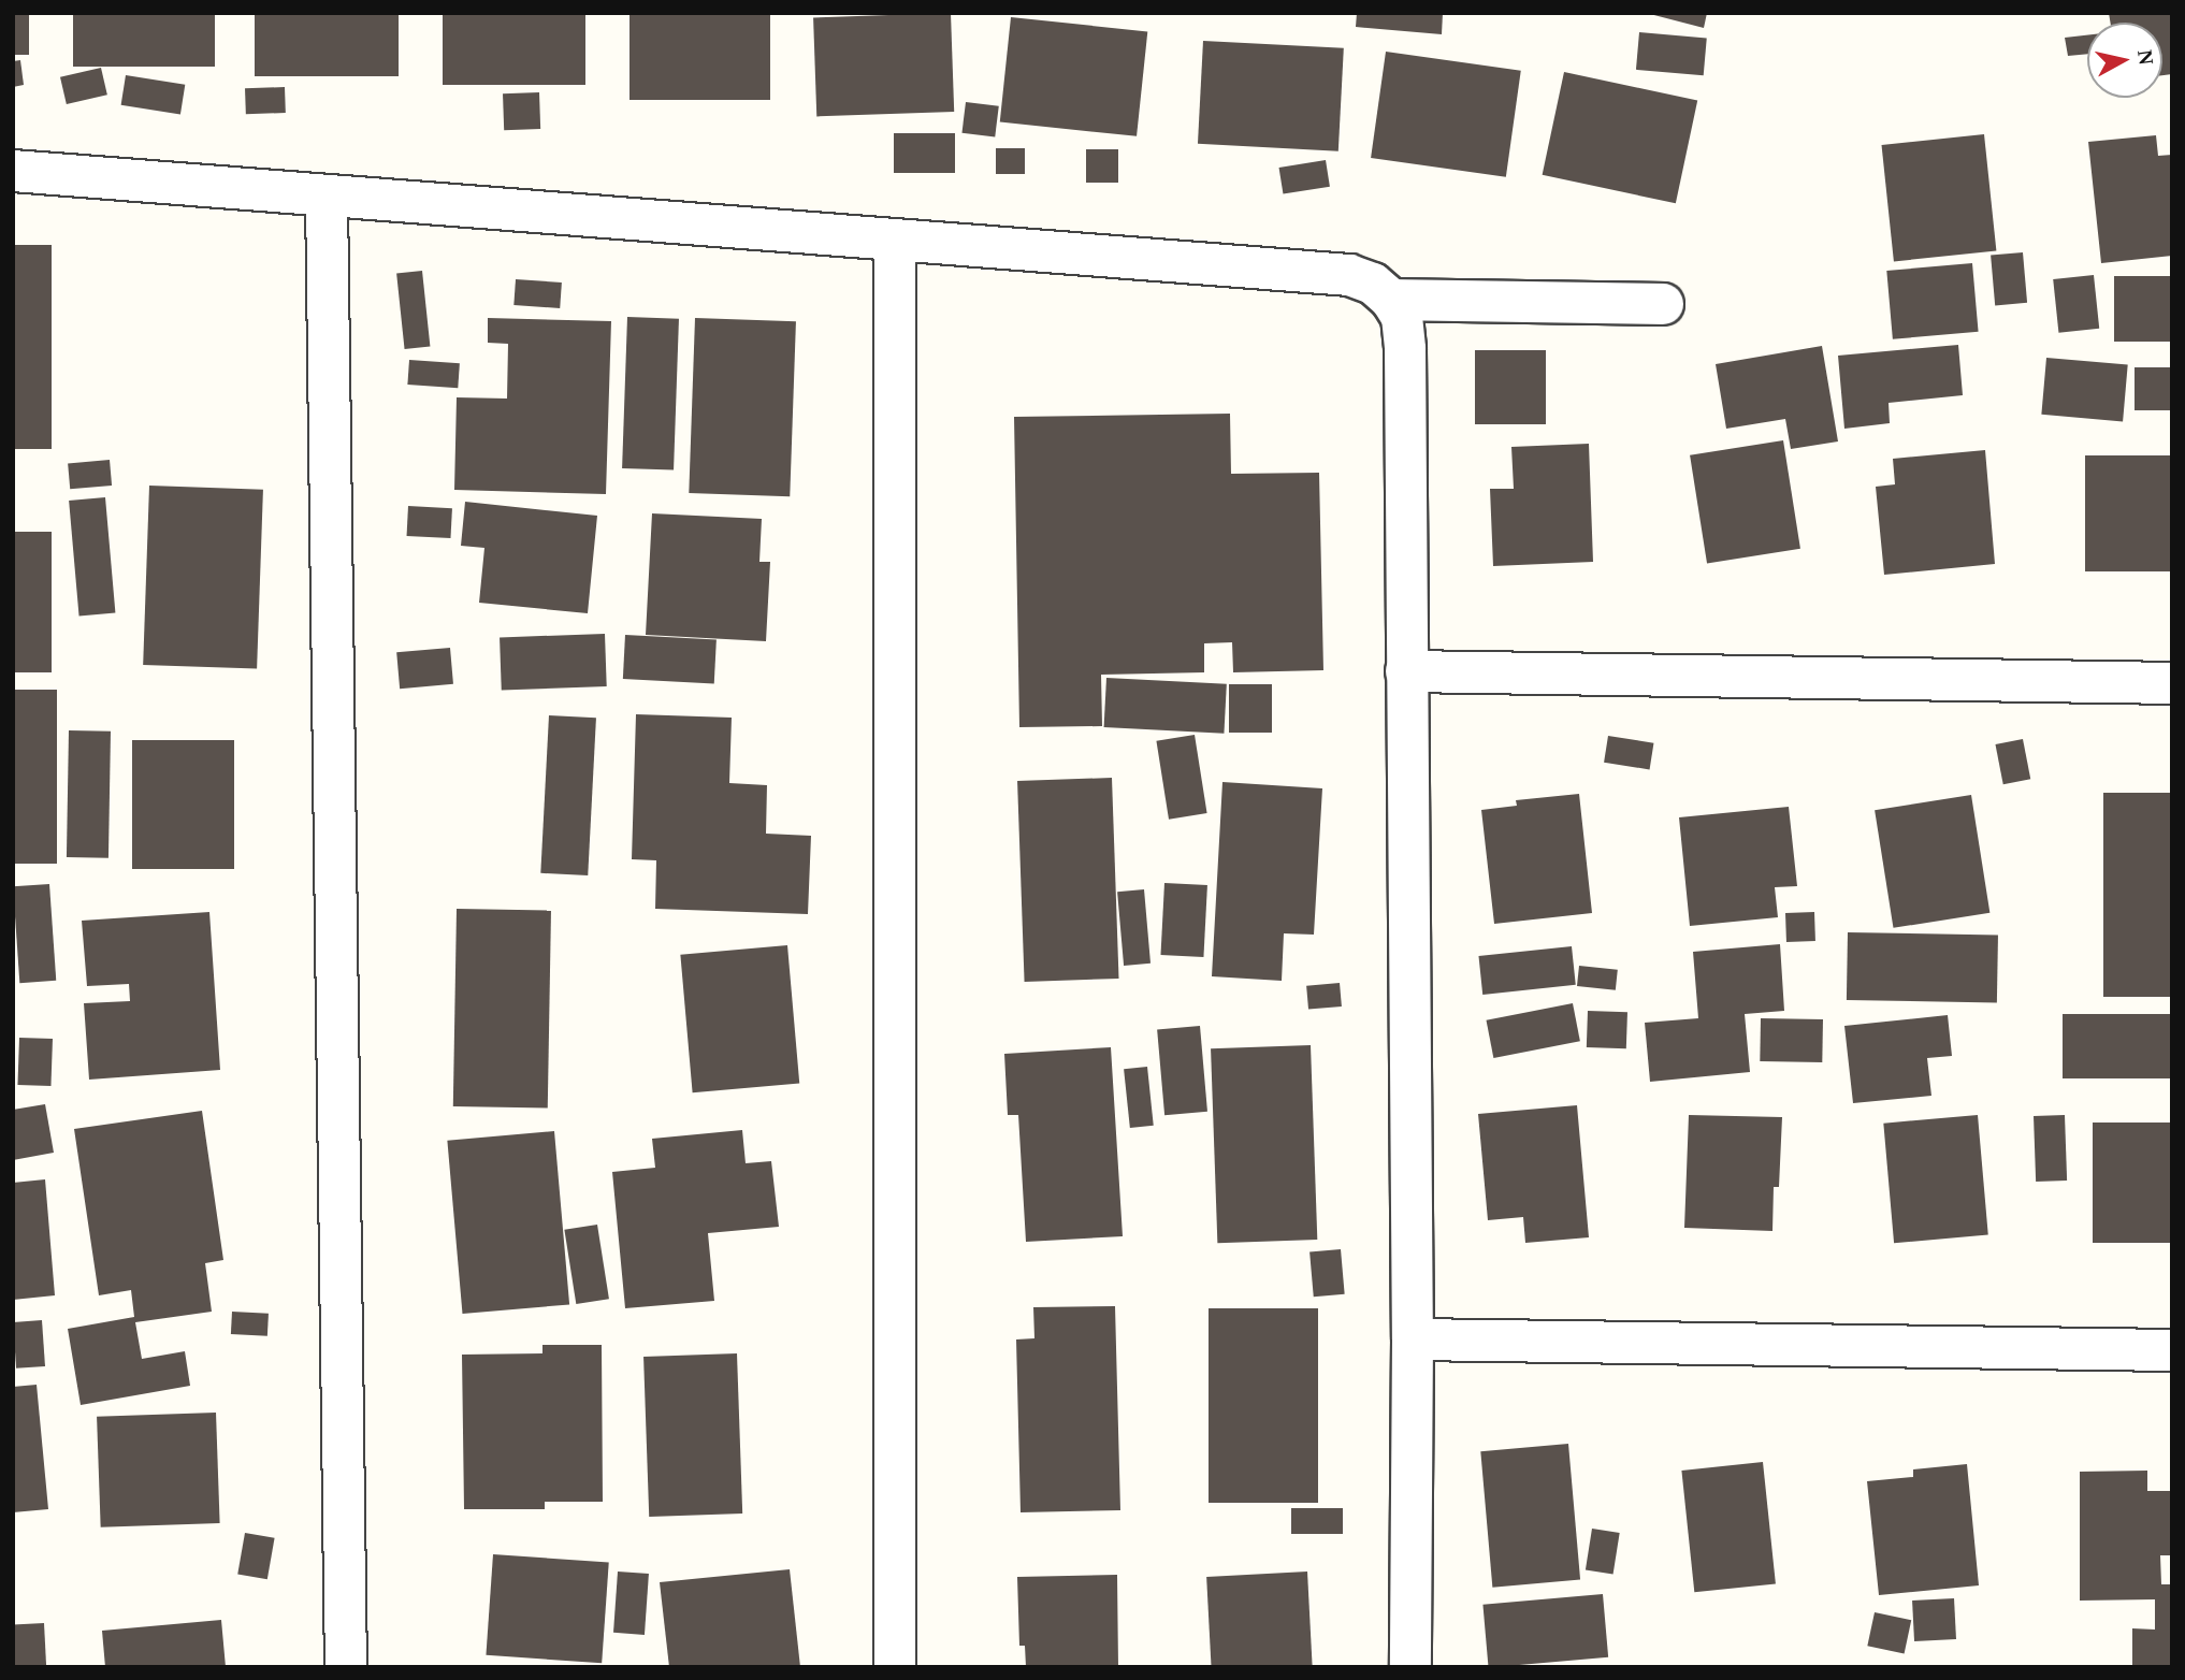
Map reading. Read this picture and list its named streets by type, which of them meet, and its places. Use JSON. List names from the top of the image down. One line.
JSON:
{"north":"right"}
